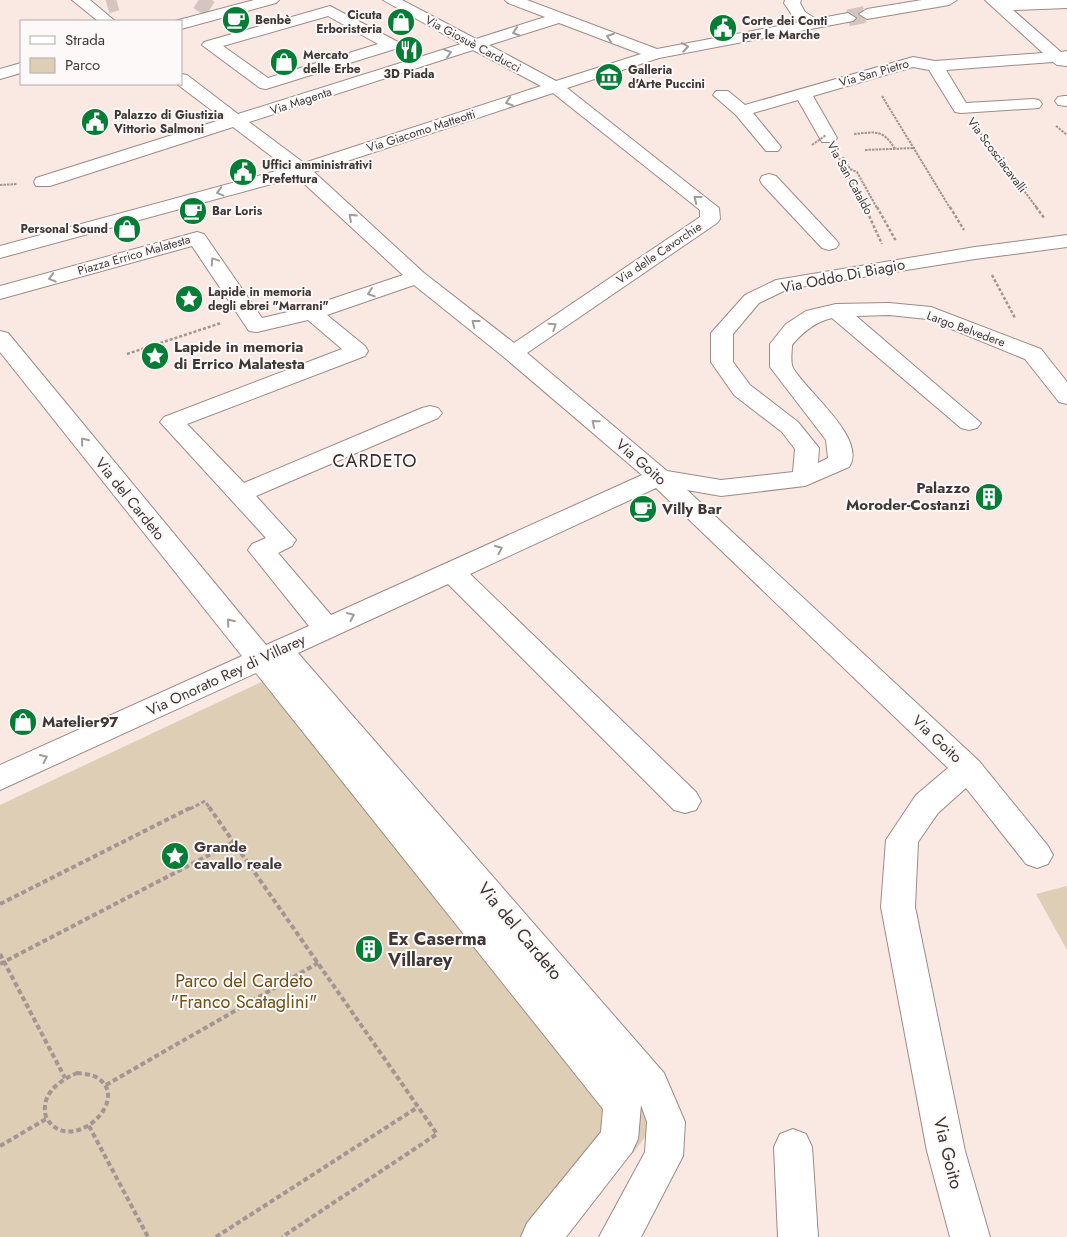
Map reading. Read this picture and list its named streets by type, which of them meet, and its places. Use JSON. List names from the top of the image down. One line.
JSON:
{"streets":{"street":["Via Giosuè Carducci","Via San Pietro","Via Magenta","Via Giacomo Matteotti","Via Scosciacavalli","Via San Cataldo","Via delle Cavorchie","Piazza Errico Malatesta","Via Oddo Di Biagio","Largo Belvedere","Via Goito","Via del Cardeto","Via Onorato Rey di Villarey"]},"crossings":[["Via Giosuè Carducci","Via Magenta"],["Via Giosuè Carducci","Via Giacomo Matteotti"],["Via Giosuè Carducci","Via delle Cavorchie"],["Via San Pietro","Via Scosciacavalli"],["Via San Pietro","Via San Cataldo"],["Via Magenta","Via Goito"],["Via Giacomo Matteotti","Via delle Cavorchie"],["Via Giacomo Matteotti","Via Goito"],["Via Scosciacavalli","Via Oddo Di Biagio"],["Via San Cataldo","Via Oddo Di Biagio"],["Via delle Cavorchie","Via Goito"],["Piazza Errico Malatesta","Via Goito"],["Via Oddo Di Biagio","Largo Belvedere"],["Via Goito","Via Onorato Rey di Villarey"],["Via del Cardeto","Via Onorato Rey di Villarey"]],"one_way":["Via del Cardeto","Via Onorato Rey di Villarey"],"districts":["CARDETO"],"parks":["Parco del Cardeto \"Franco Scataglini\""],"places":{"cafe":["Benbè","Bar Loris","Villy Bar"],"shop":["Cicuta Erboristeria","Mercato delle Erbe","Personal Sound","Matelier97"],"public building":["Corte dei Conti per le Marche","Palazzo di Giustizia Vittorio Salmoni","Uffici amministrativi Prefettura"],"restaurant":["3D Piada"],"museum":["Galleria d'Arte Puccini"],"place":["Lapide in memoria degli ebrei \"Marrani\"","Lapide in memoria di Errico Malatesta","Grande cavallo reale"],"building":["Palazzo Moroder-Costanzi","Ex Caserma Villarey"]},"legend":["Strada","Parco"]}
